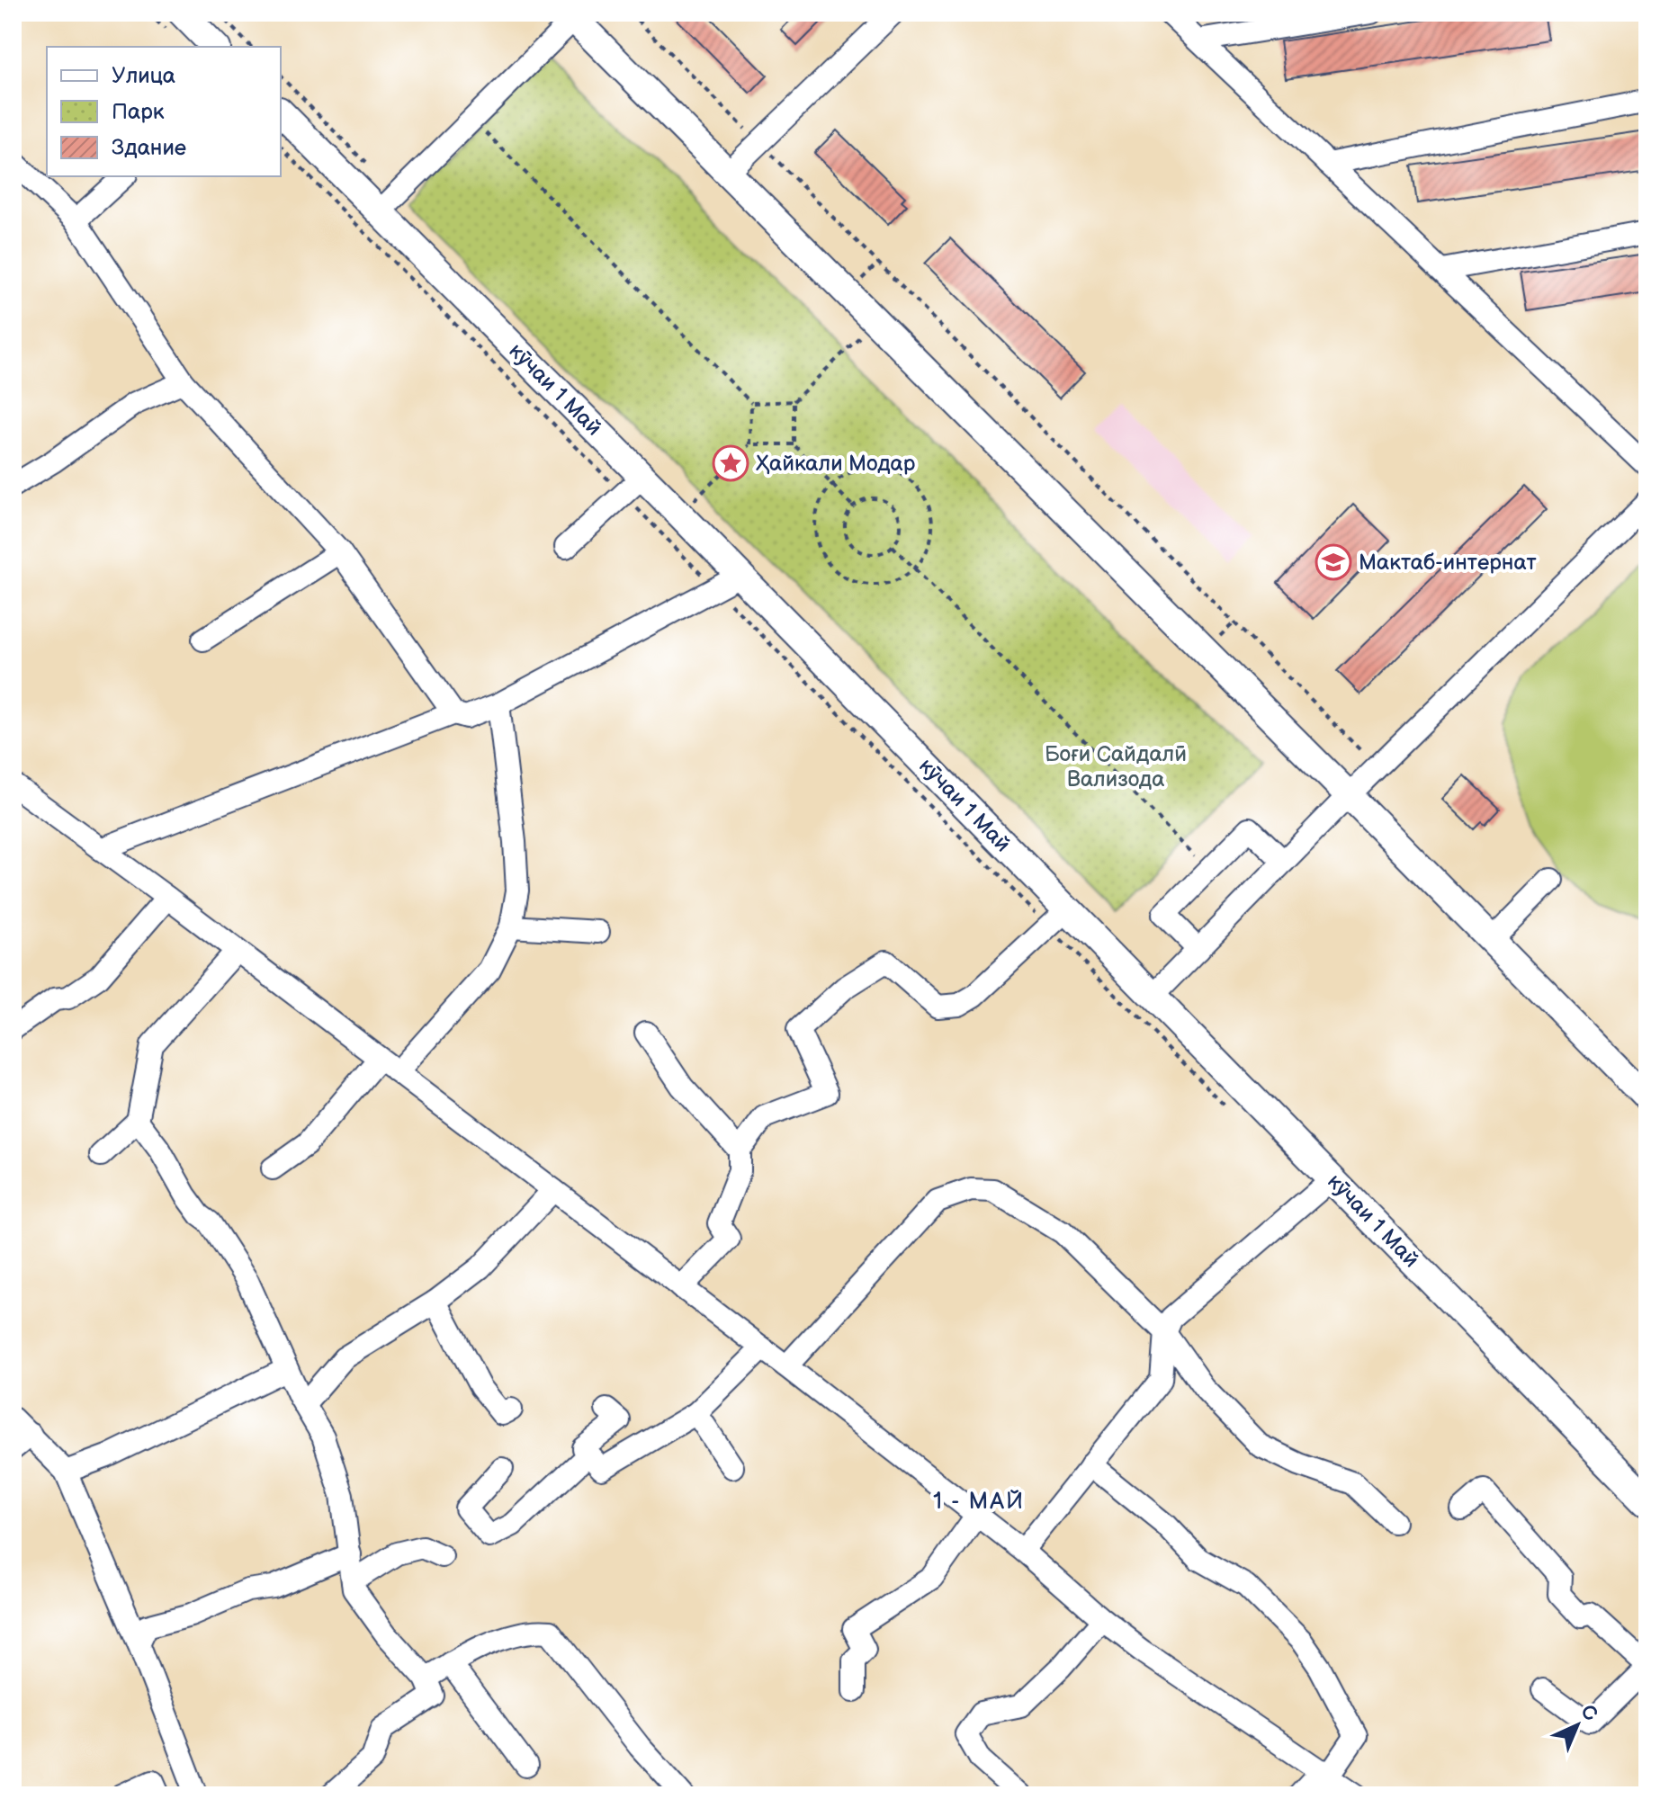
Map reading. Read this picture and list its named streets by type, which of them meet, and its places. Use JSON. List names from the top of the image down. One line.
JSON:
{"streets":{"main road":["кӯчаи 1 Май"]},"districts":["1 - МАЙ"],"parks":["Боғи Сайдалӣ Вализода"],"places":{"place":["Ҳайкали Модар"],"school or university":["Мактаб-интернат"]},"legend":["Улица","Парк","Здание"],"north":"top right"}
